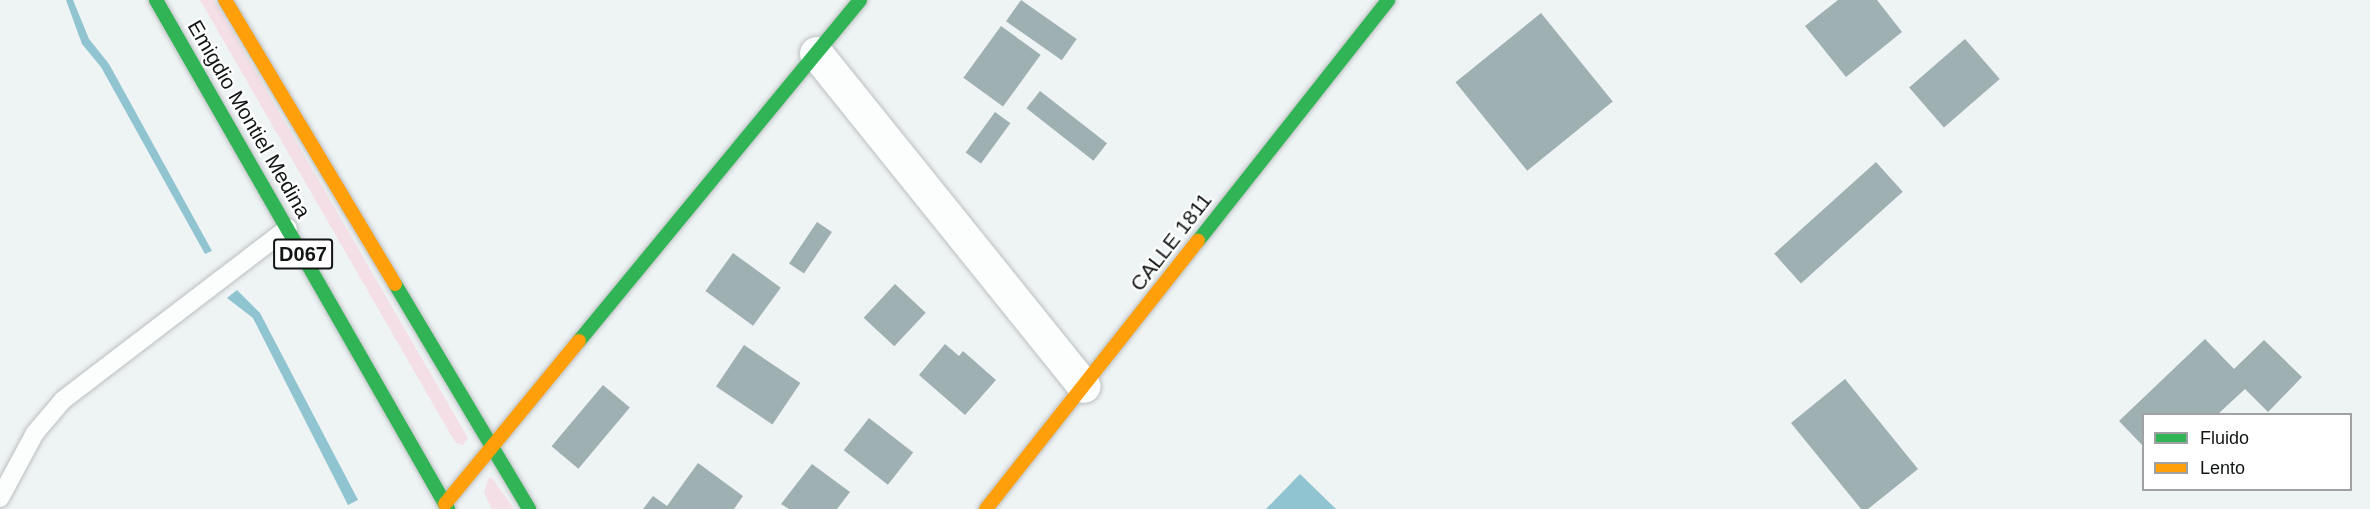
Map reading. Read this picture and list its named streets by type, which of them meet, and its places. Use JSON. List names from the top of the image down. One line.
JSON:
{"streets":{"street":["Emigdio Montiel Medina","CALLE 1811","D067"]},"legend":["Fluido","Lento"]}
